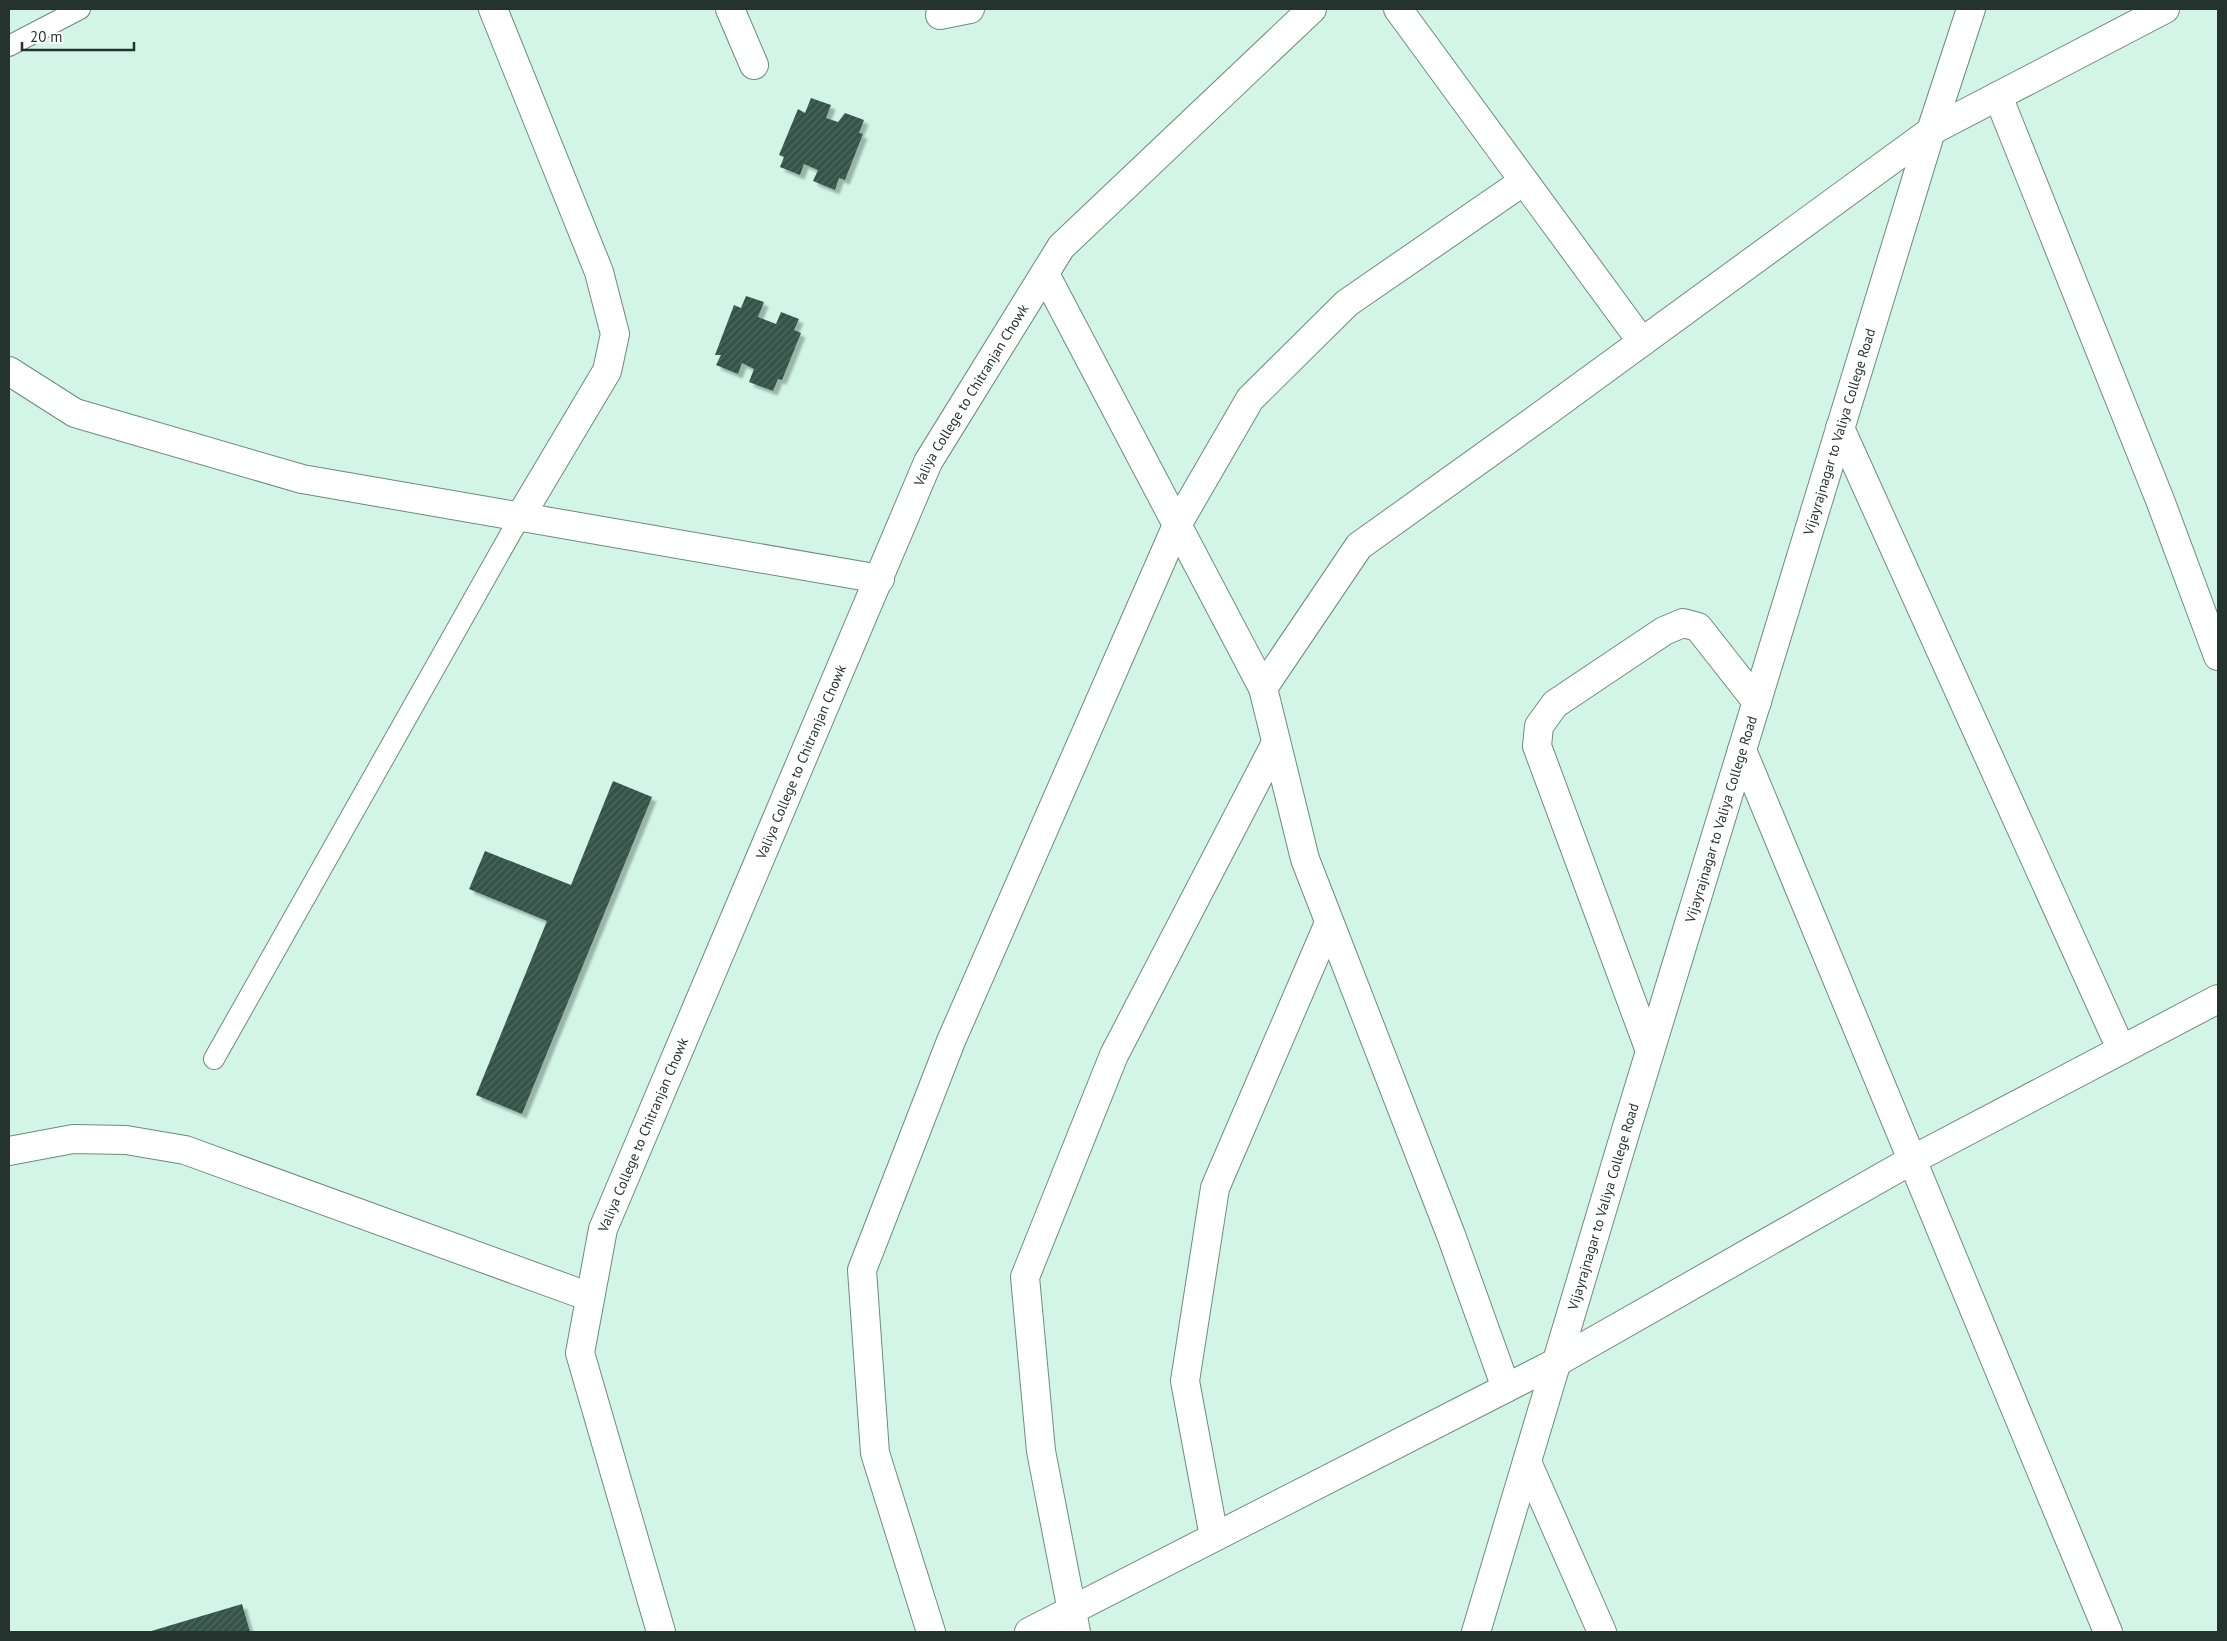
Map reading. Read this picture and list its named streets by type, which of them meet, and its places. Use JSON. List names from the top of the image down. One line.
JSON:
{"streets":{"street":["Valiya College to Chitranjan Chowk","Vijayrajnagar to Valiya College Road"]},"scale_bar":"20 m"}
